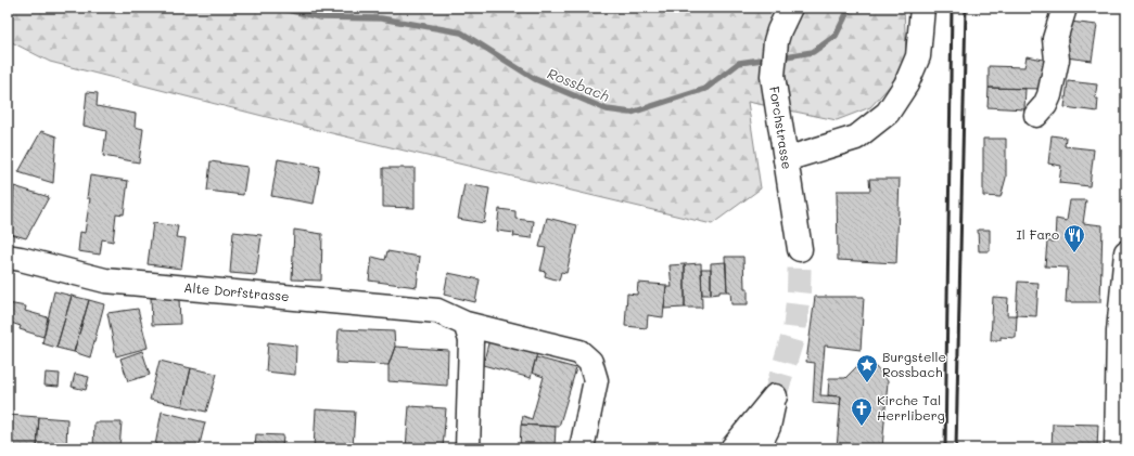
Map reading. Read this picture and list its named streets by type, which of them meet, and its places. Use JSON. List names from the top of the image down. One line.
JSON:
{"streets":{"street":["Forchstrasse","Alte Dorfstrasse"]},"water":["Rossbach"],"places":{"restaurant":["Il Faro"],"place":["Burgstelle Rossbach"],"church":["Kirche Tal Herrliberg"]}}
